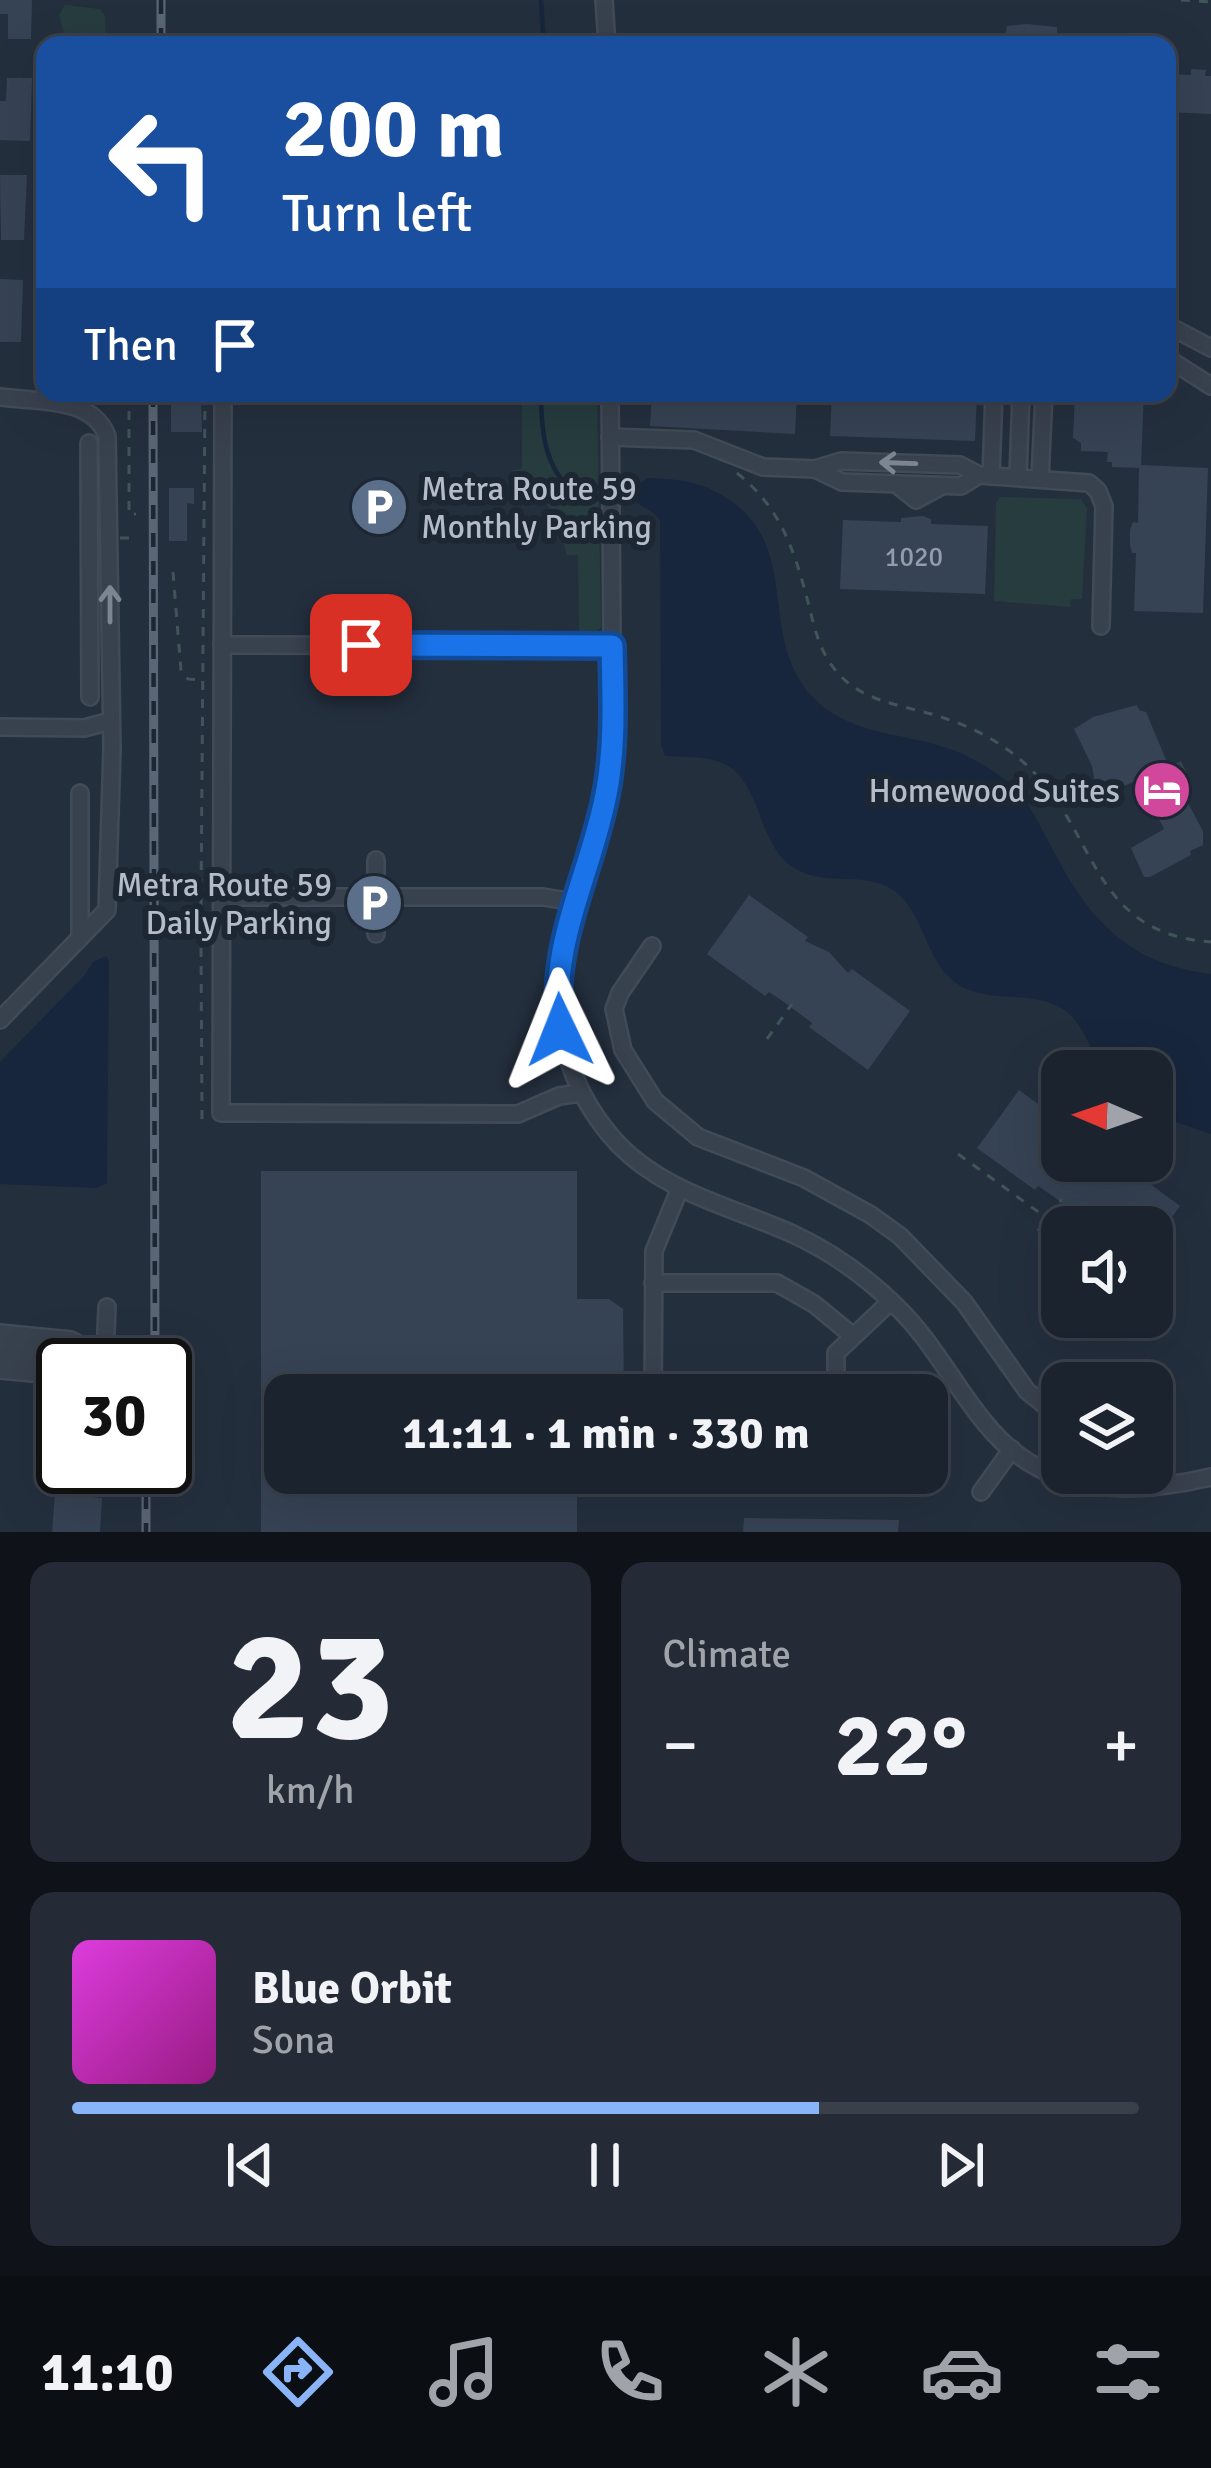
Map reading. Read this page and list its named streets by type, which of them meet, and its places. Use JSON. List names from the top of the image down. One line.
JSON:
{"places":{"parking":["Metra Route 59 Monthly Parking","Metra Route 59 Daily Parking"],"hotel":["Homewood Suites"]},"house_numbers":["1020"],"north":"left","page":{"turn":["200 m","Turn left"],"then":"Then","limit":"30","trip":"11:11 · 1 min · 330 m","tile":[["23","km/h"],"Climate"],"heat":["−","22°","+"],"song":["Blue Orbit","Sona"],"tabs":"11:10"}}
